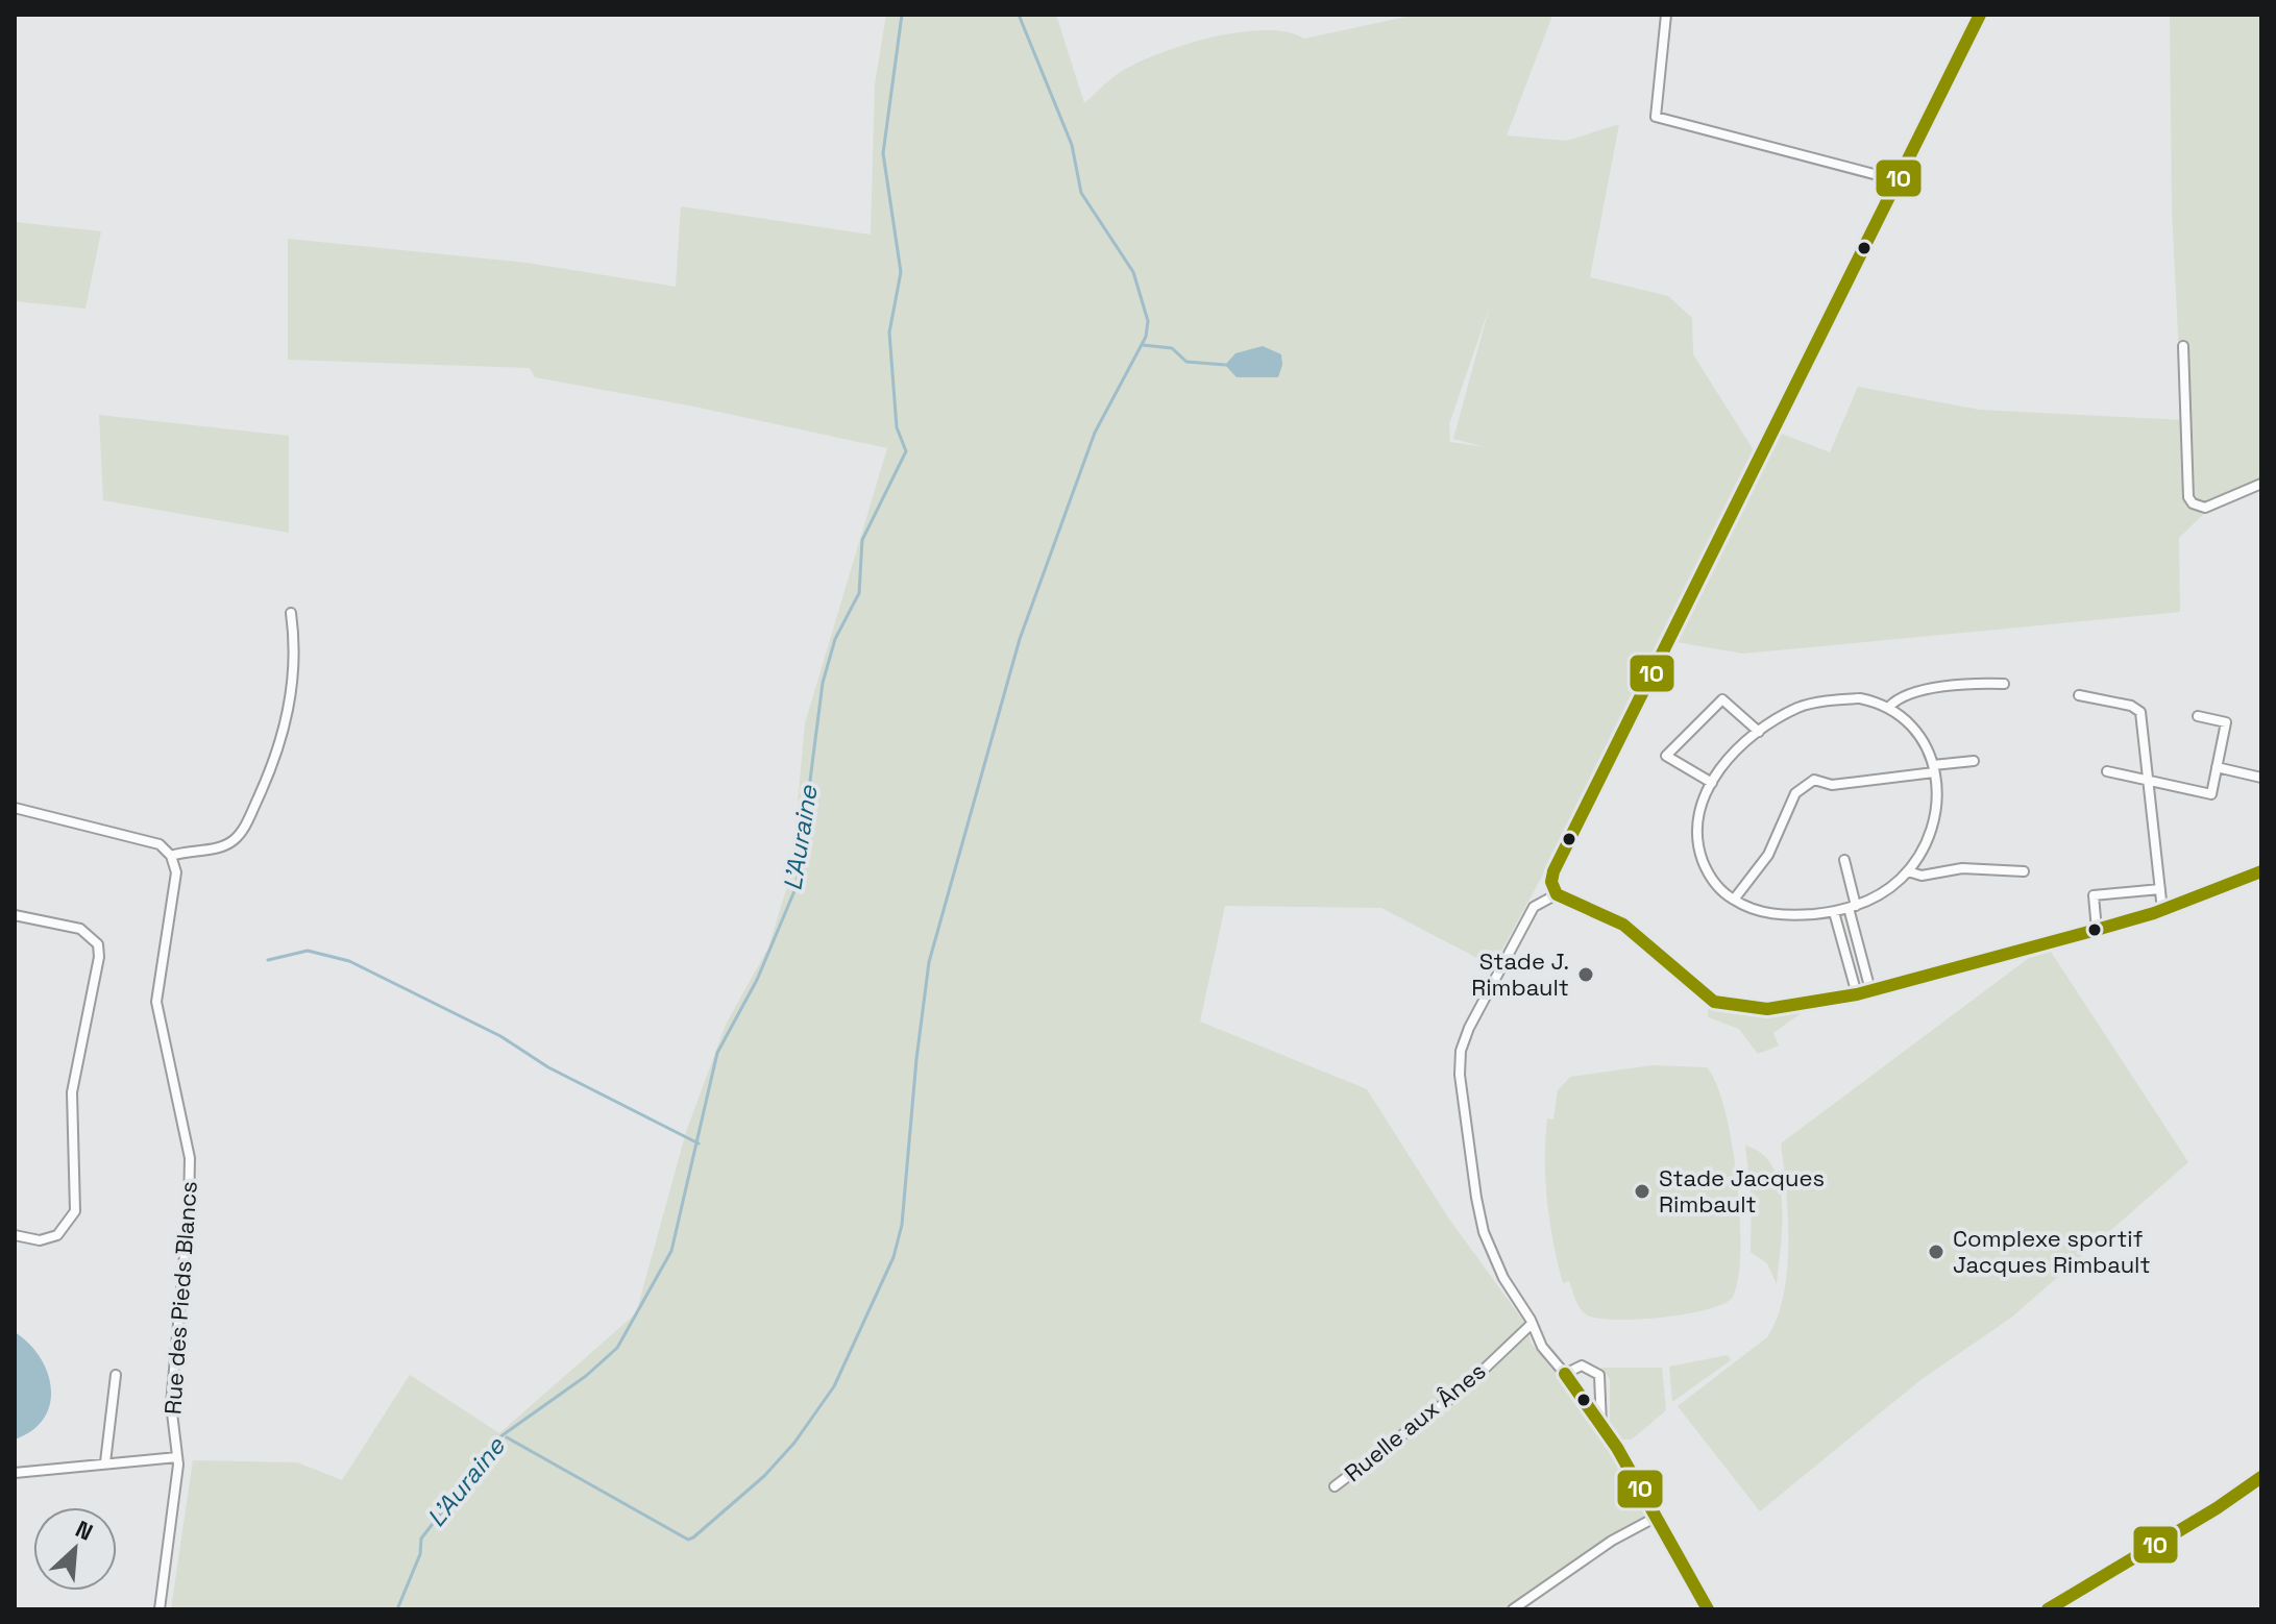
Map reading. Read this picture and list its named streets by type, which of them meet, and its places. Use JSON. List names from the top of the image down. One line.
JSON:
{"streets":{"street":["Rue des Pieds Blancs","Ruelle aux Ânes"]},"water":["L'Auraine"],"places":["Stade J. Rimbault","Stade Jacques Rimbault","Complexe sportif Jacques Rimbault"],"lines":["transit line 10"],"north":"top right"}
